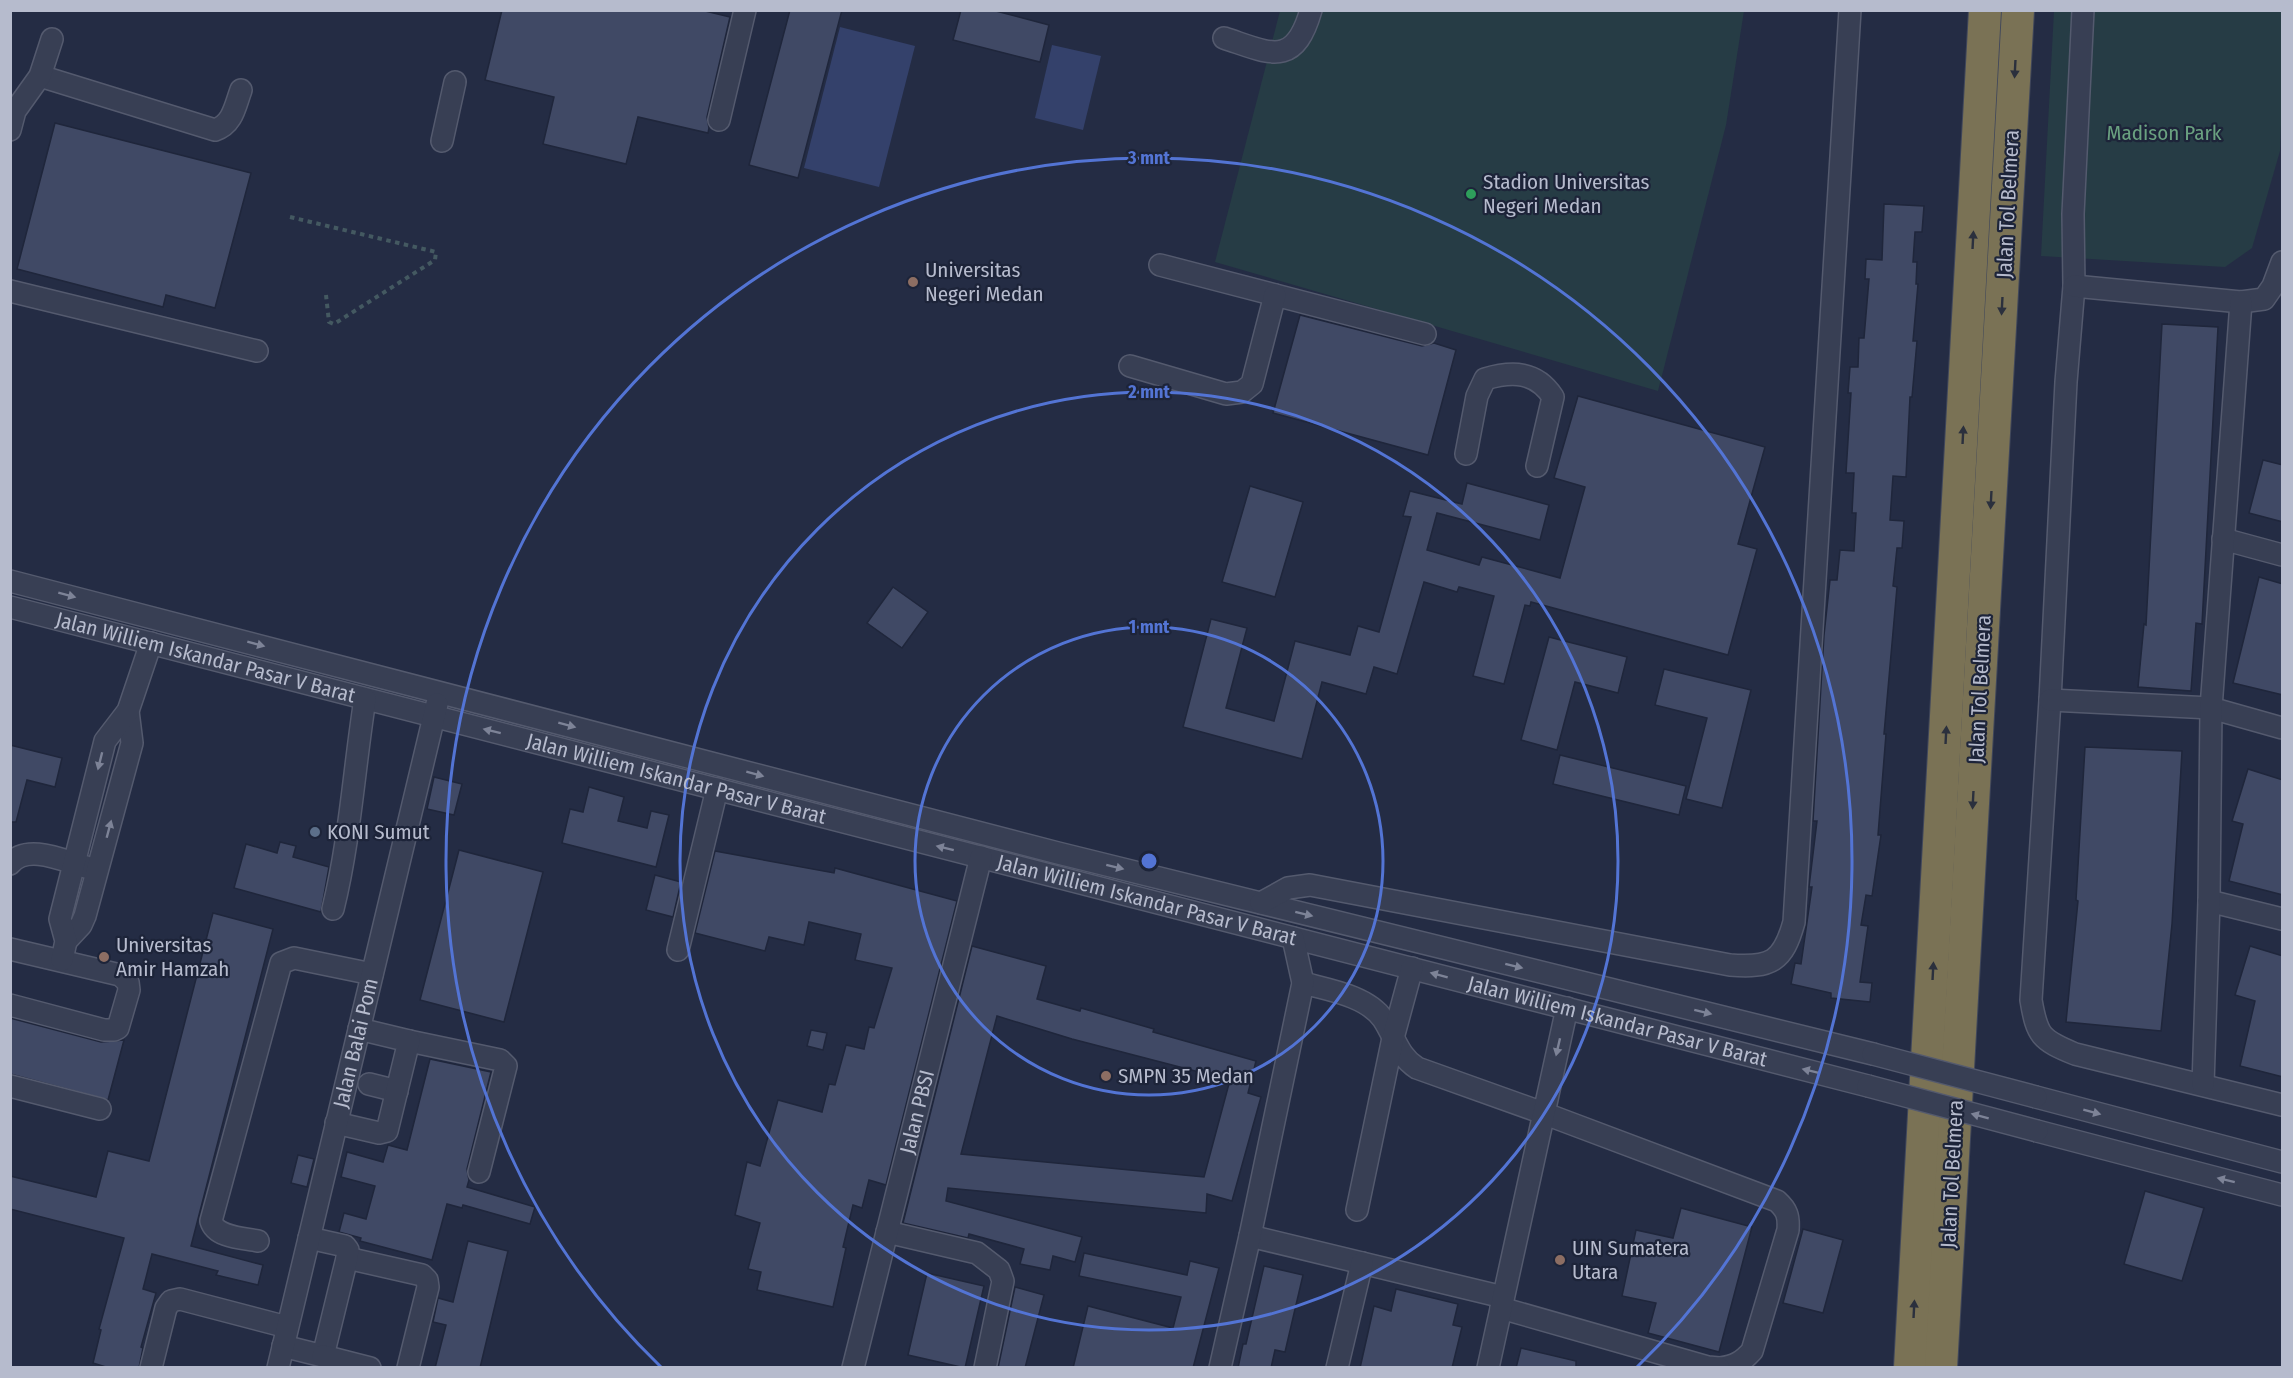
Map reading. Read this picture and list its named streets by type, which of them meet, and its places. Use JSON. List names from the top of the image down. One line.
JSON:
{"streets":{"highway":["Jalan Tol Belmera"],"street":["Jalan Williem Iskandar Pasar V Barat","Jalan Balai Pom","Jalan PBSI"]},"crossings":[["Jalan Williem Iskandar Pasar V Barat","Jalan Balai Pom"],["Jalan Williem Iskandar Pasar V Barat","Jalan PBSI"]],"parks":["Madison Park"],"places":["Stadion Universitas Negeri Medan","Universitas Negeri Medan","KONI Sumut","Universitas Amir Hamzah","SMPN 35 Medan","UIN Sumatera Utara"],"rings":["3 mnt","2 mnt","1 mnt"]}
